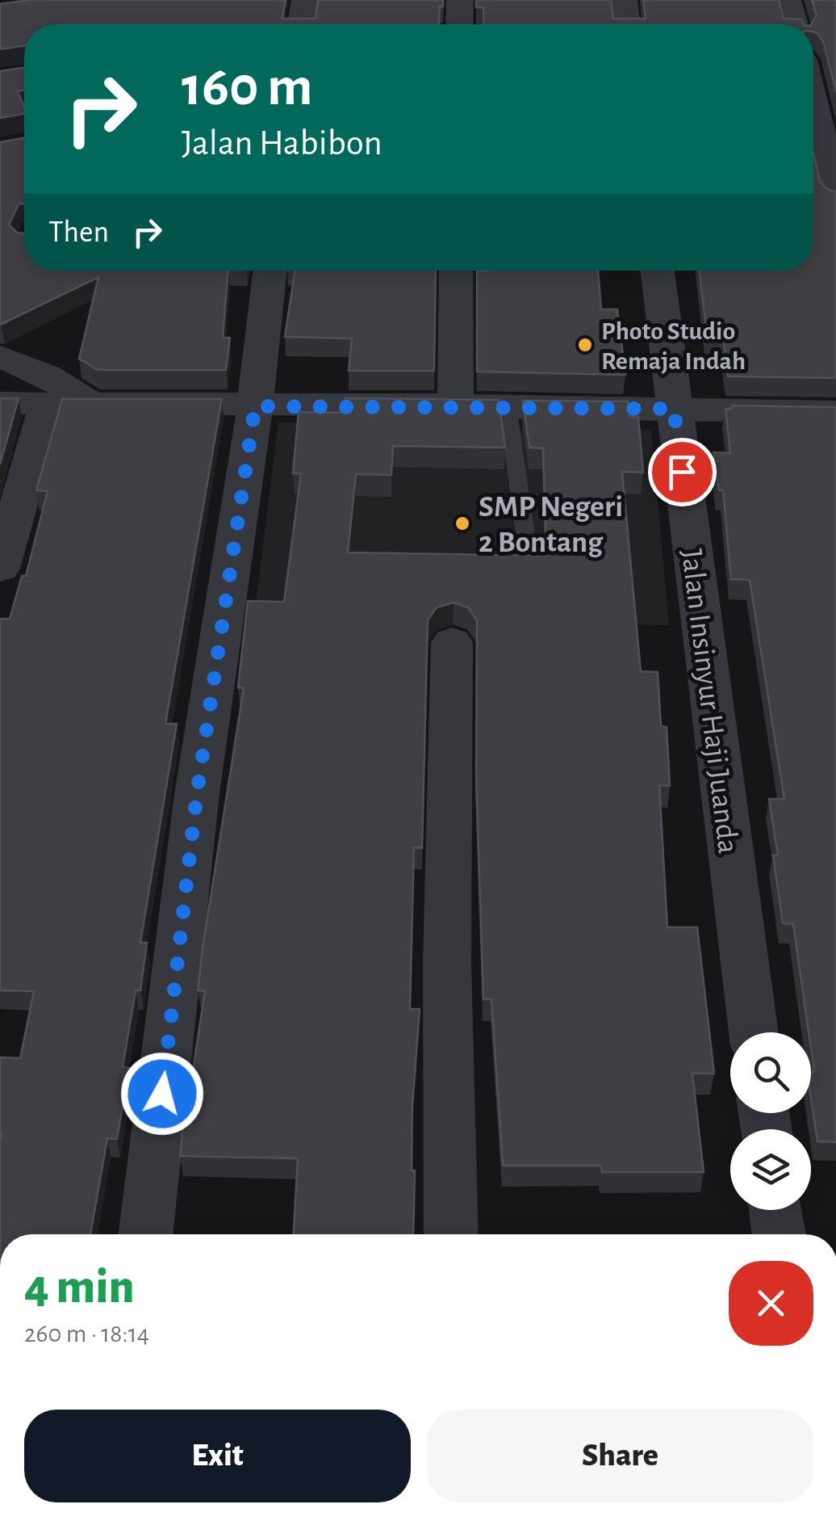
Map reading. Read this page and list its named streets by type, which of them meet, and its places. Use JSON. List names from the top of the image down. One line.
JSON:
{"streets":{"street":["Jalan Insinyur Haji Juanda"]},"places":["Photo Studio Remaja Indah","SMP Negeri 2 Bontang"],"page":{"turn":["160 m","Jalan Habibon"],"then":"Then","heading":["4 min","260 m · 18:14"],"buttons":["Exit","Share"]}}
